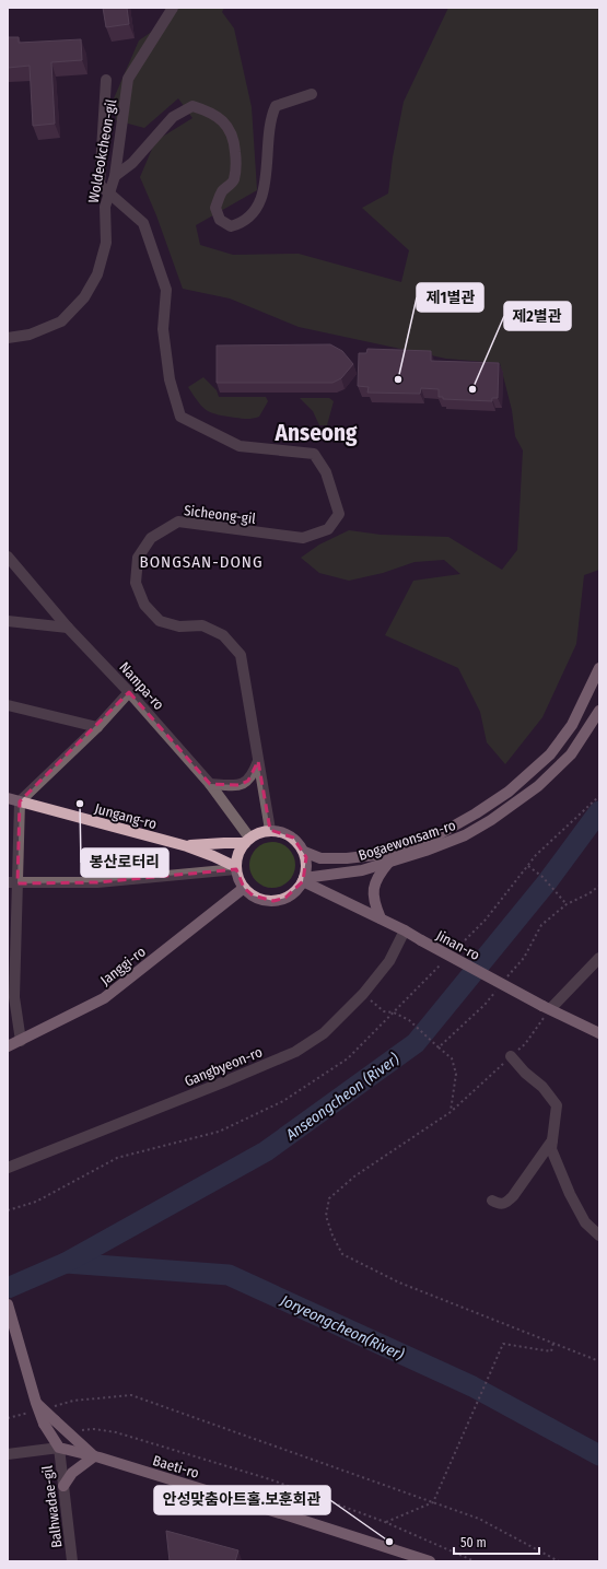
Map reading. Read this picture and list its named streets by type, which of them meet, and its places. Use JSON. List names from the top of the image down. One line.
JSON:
{"streets":{"main road":["Jungang-ro","Bogaewonsam-ro","Jinan-ro","Janggi-ro","Baeti-ro"],"street":["Woldeokcheon-gil","Sicheong-gil","Nampa-ro","Gangbyeon-ro","Balhwadae-gil"]},"crossings":[["Woldeokcheon-gil","Sicheong-gil"],["Sicheong-gil","Nampa-ro"],["Sicheong-gil","Jungang-ro"],["Sicheong-gil","Bogaewonsam-ro"],["Sicheong-gil","Jinan-ro"],["Sicheong-gil","Janggi-ro"],["Nampa-ro","Jungang-ro"],["Nampa-ro","Bogaewonsam-ro"],["Nampa-ro","Jinan-ro"],["Nampa-ro","Janggi-ro"],["Jungang-ro","Bogaewonsam-ro"],["Jungang-ro","Jinan-ro"],["Jungang-ro","Janggi-ro"],["Bogaewonsam-ro","Jinan-ro"],["Bogaewonsam-ro","Janggi-ro"],["Jinan-ro","Janggi-ro"],["Jinan-ro","Gangbyeon-ro"],["Baeti-ro","Balhwadae-gil"]],"districts":["Anseong","BONGSAN-DONG"],"water":["Anseongcheon (River)","Joryeongcheon(River)"],"places":["제1별관","제2별관","봉산로터리","안성맞춤아트홀.보훈회관"],"scale_bar":"50 m"}
